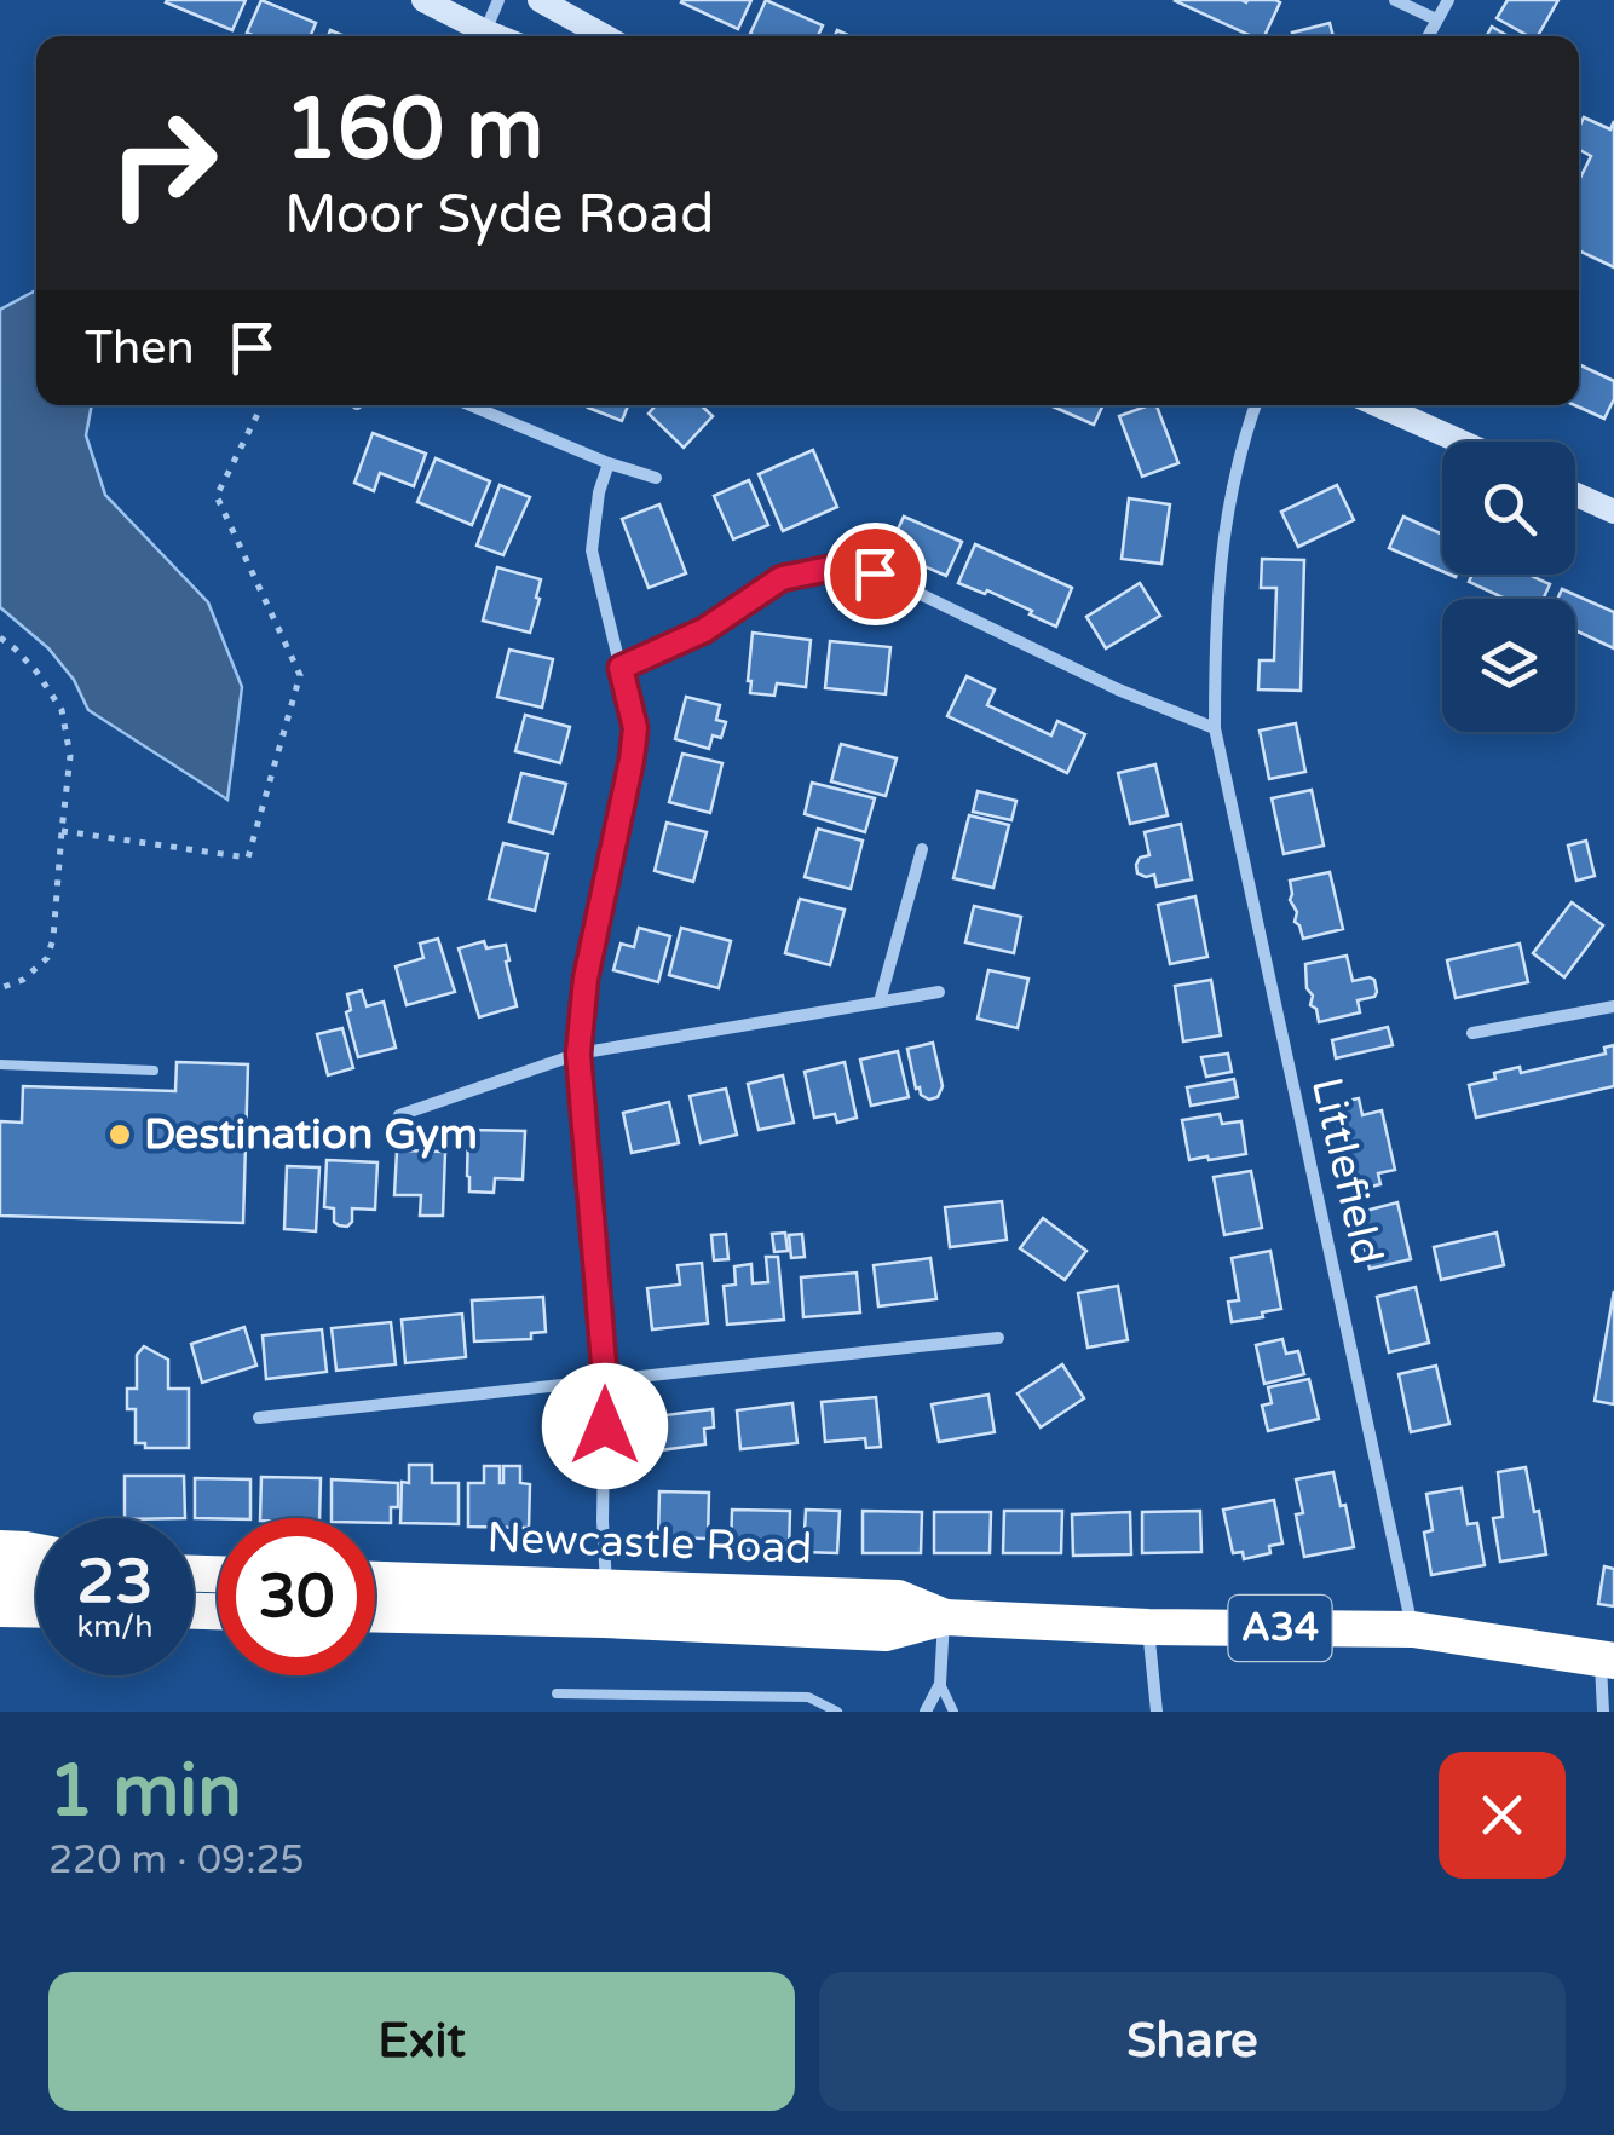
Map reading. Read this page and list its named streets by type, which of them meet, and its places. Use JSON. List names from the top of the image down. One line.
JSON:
{"streets":{"highway":["Newcastle Road","A34"],"street":["Littlefield"]},"crossings":[["Littlefield","Newcastle Road"]],"places":["Destination Gym"],"page":{"turn":["160 m","Moor Syde Road"],"then":"Then","speed":"23 km/h","limit":"30","heading":["1 min","220 m · 09:25"],"buttons":["Exit","Share"]}}
